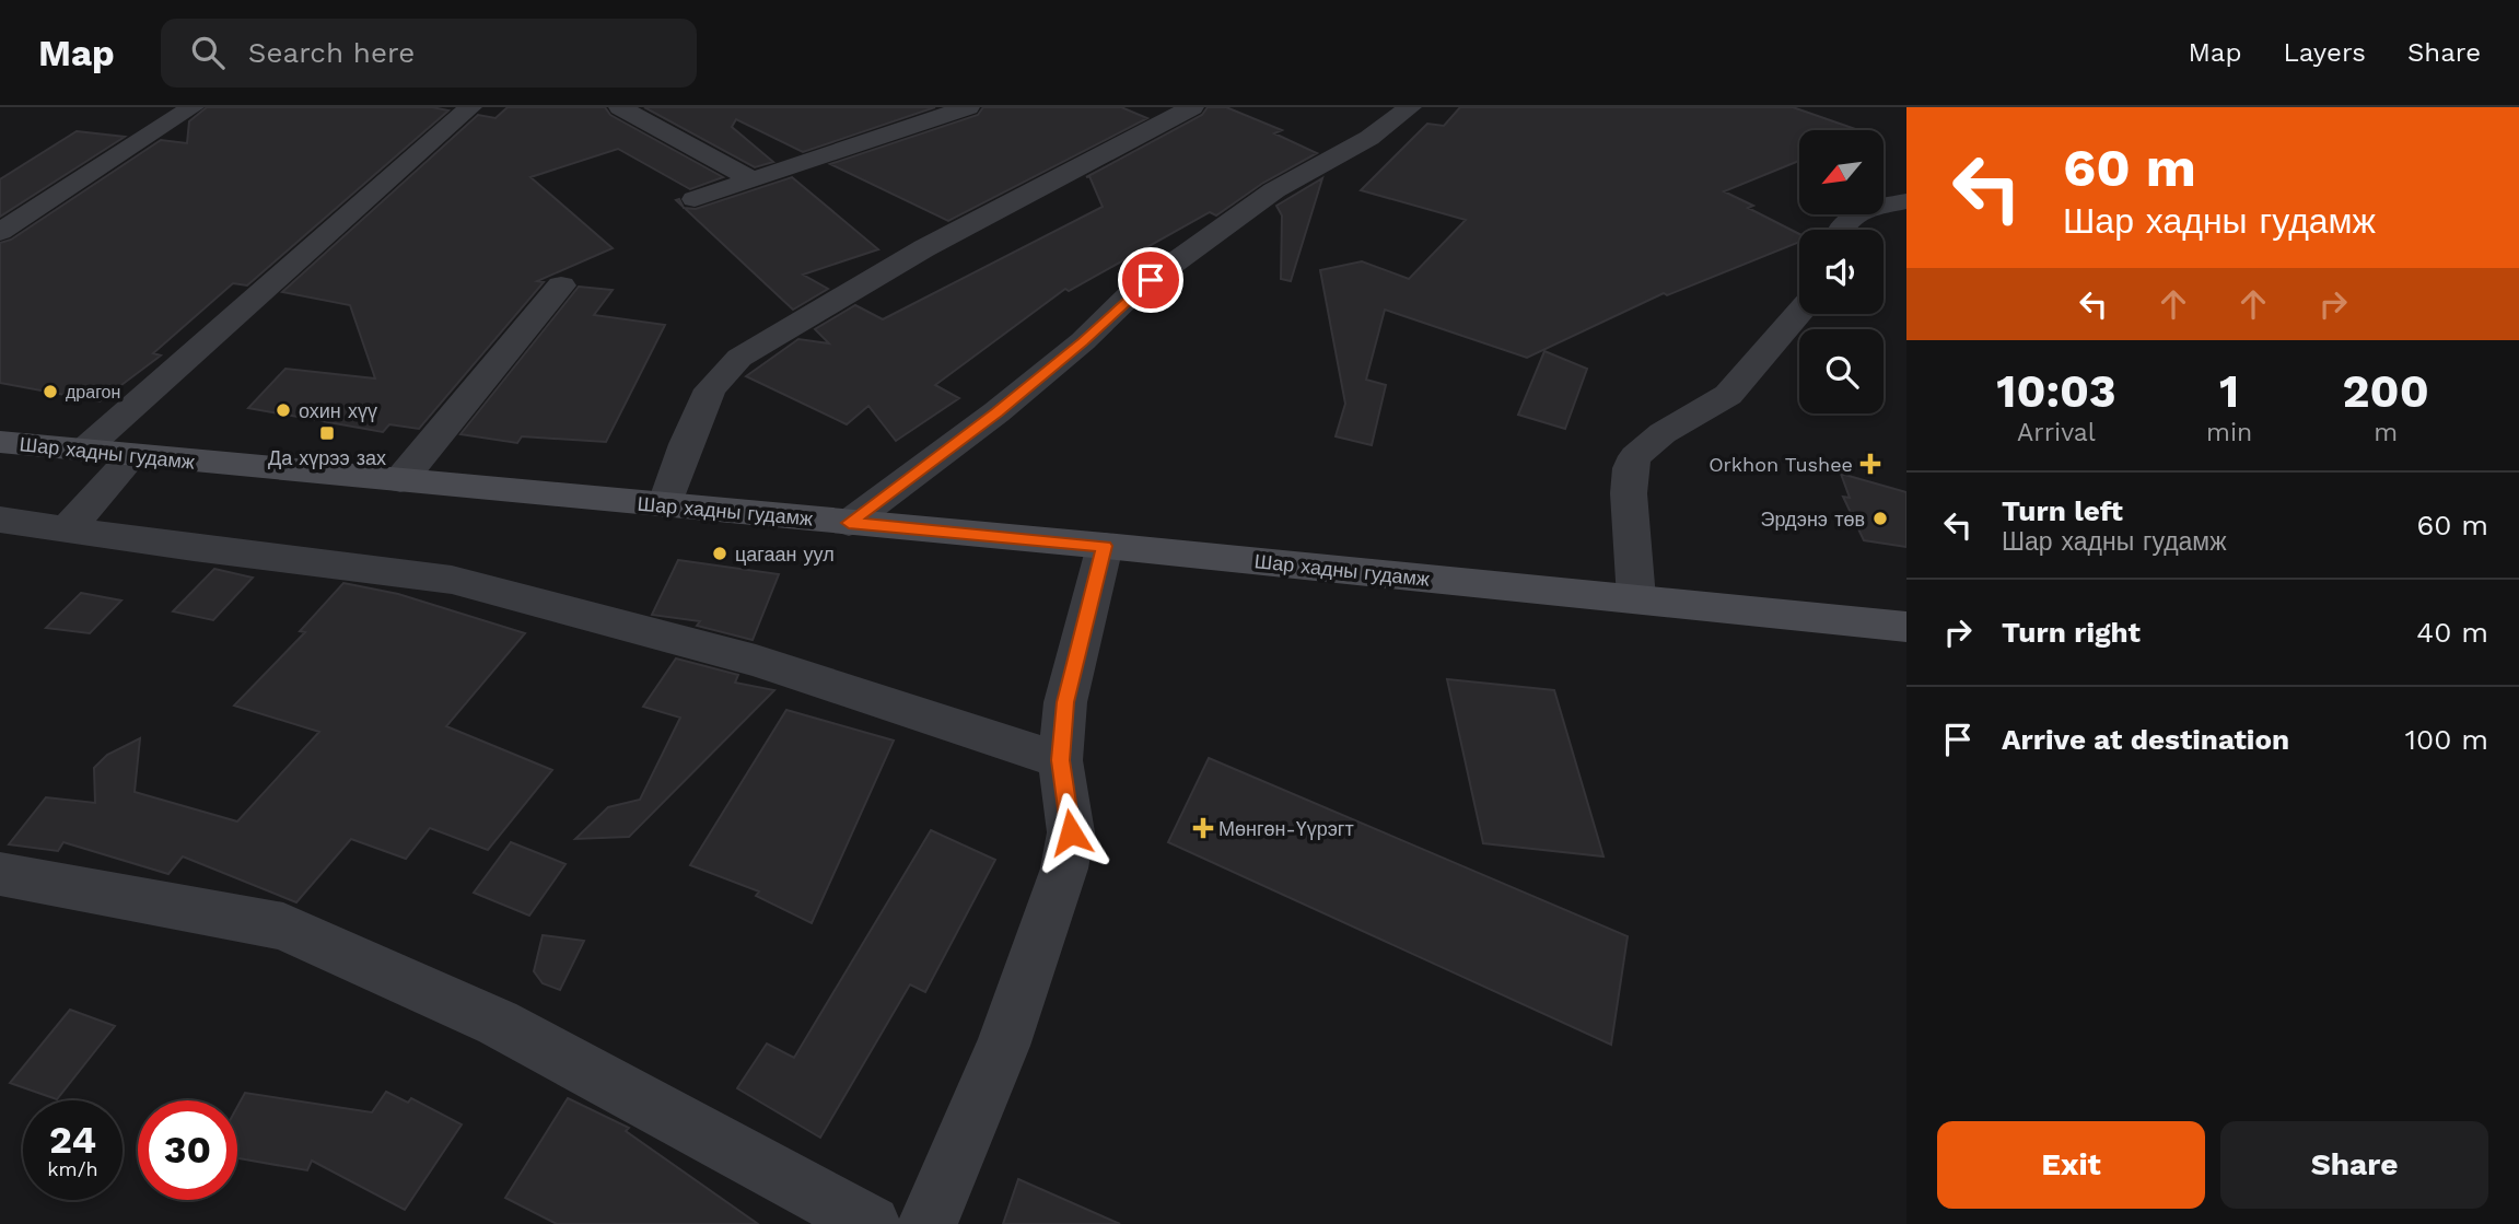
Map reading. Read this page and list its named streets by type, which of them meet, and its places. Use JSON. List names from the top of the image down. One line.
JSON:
{"streets":{"main road":["Шар хадны гудамж"]},"places":{"other":["драгон","охин хүү","Эрдэнэ төв","цагаан уул"],"transit":["Да хүрээ зах"],"health":["Orkhon Tushee","Мөнгөн-Үүрэгт"]},"north":"bottom left","page":{"header":"Map","search":"Search here","nav":["Map","Layers","Share"],"turn":["60 m","Шар хадны гудамж"],"eta":["10:03","Arrival","1","min","200","m"],"list":[{"name":"Turn left","note":"Шар хадны гудамж","value":"60 m"},{"name":"Turn right","value":"40 m"},{"name":"Arrive at destination","value":"100 m"}],"speed":"24 km/h","limit":"30","buttons":["Exit","Share"]}}
